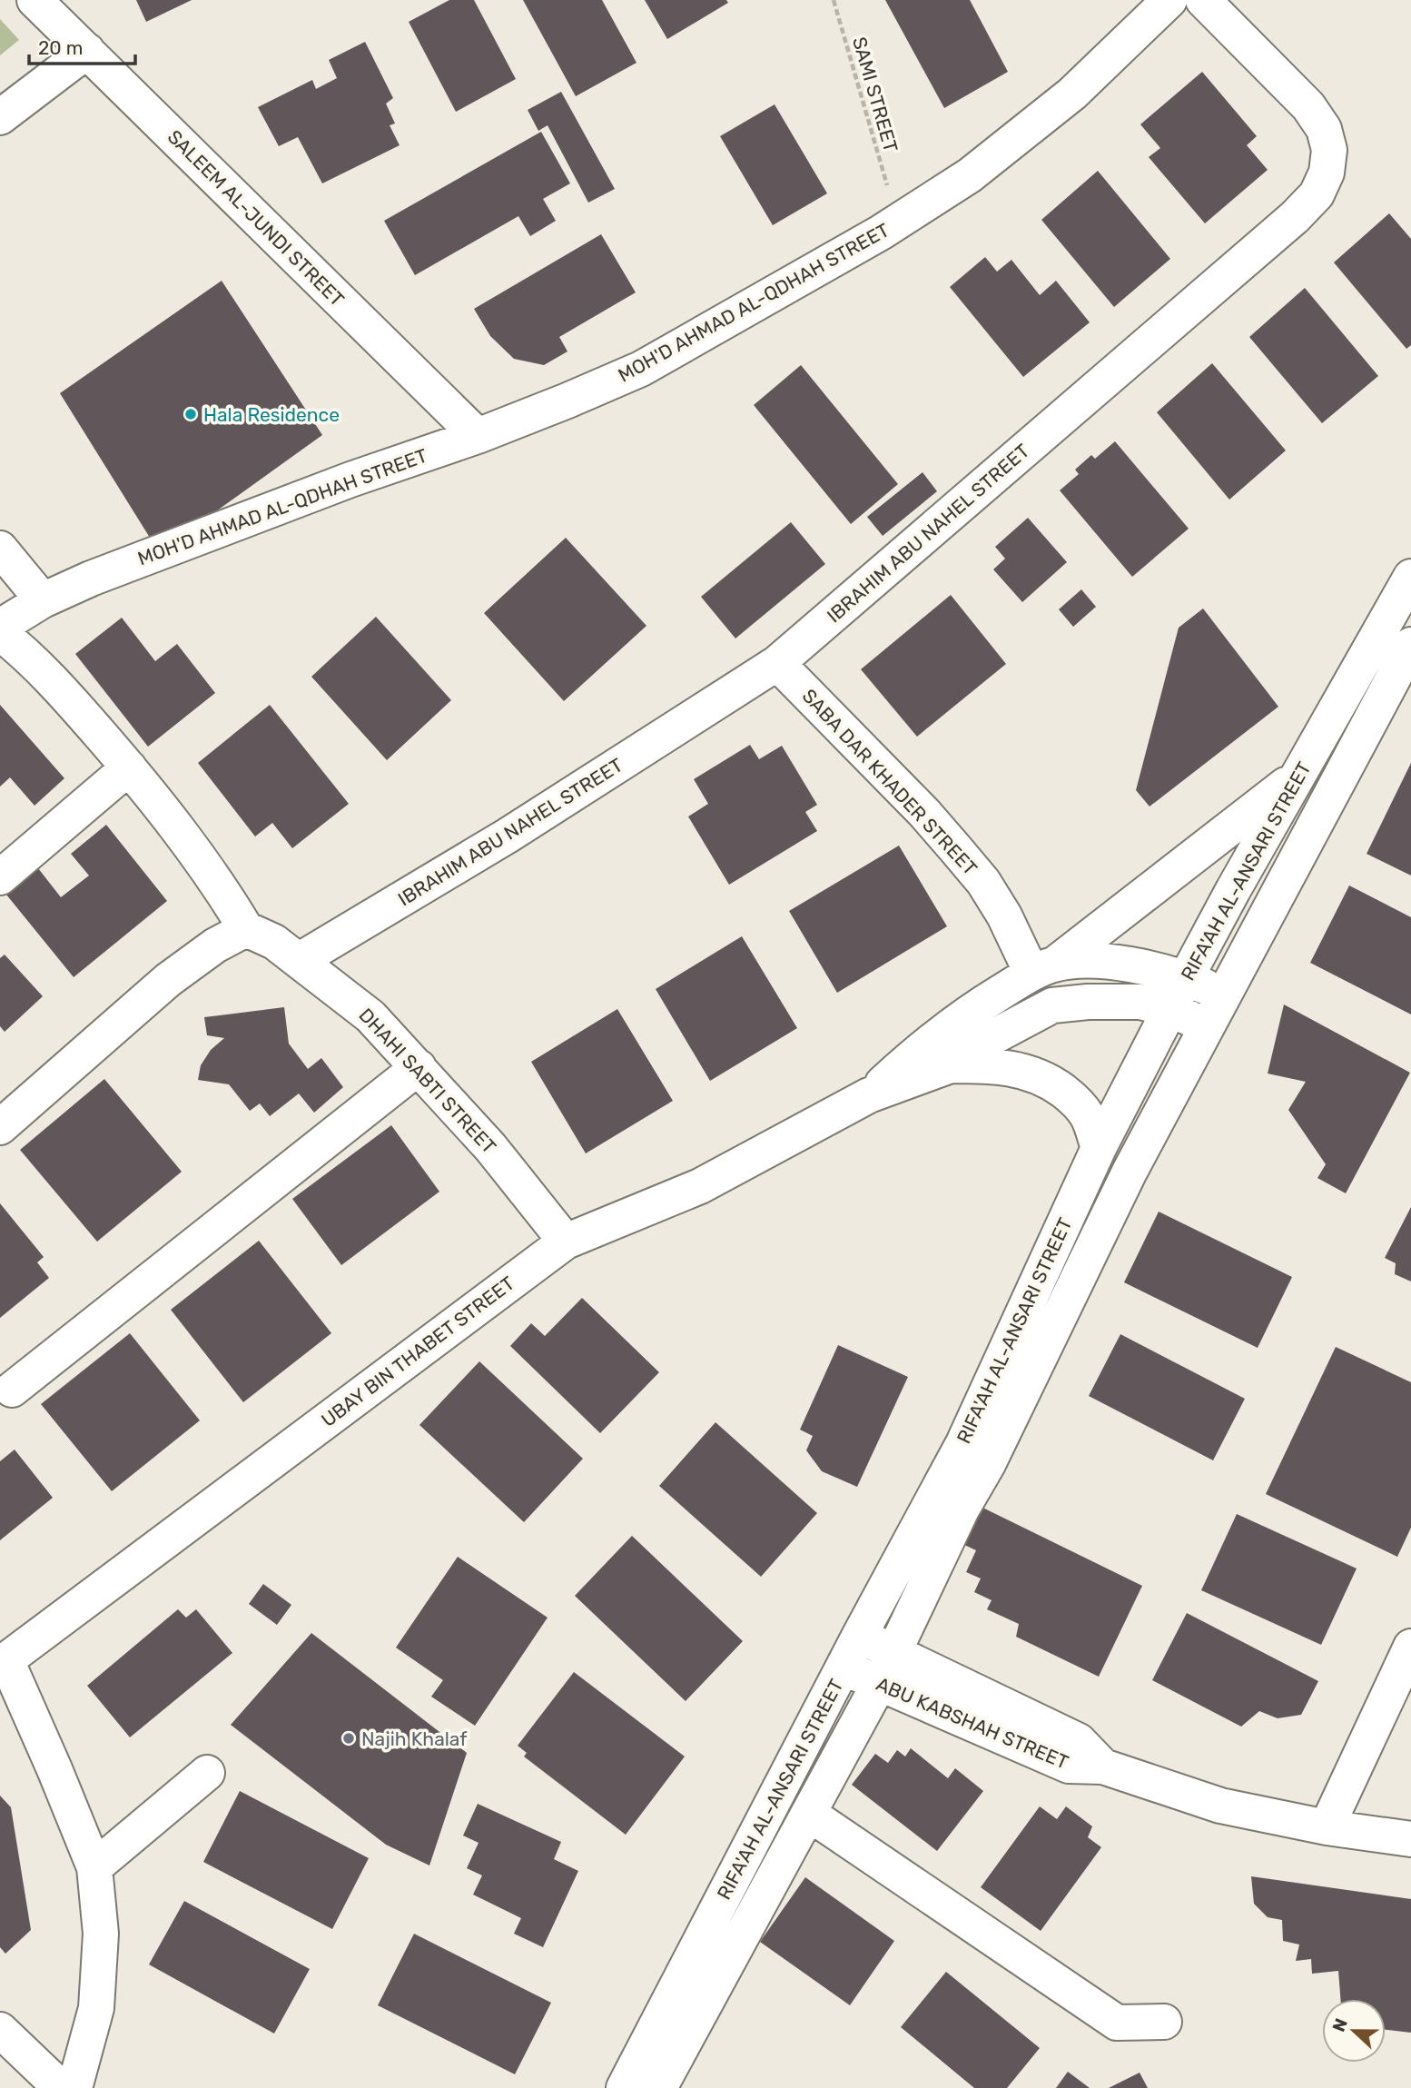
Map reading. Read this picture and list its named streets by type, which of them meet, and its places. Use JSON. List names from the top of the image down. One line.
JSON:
{"streets":{"street":["SALEEM AL-JUNDI STREET","MOH'D AHMAD AL-QDHAH STREET","IBRAHIM ABU NAHEL STREET","SABA DAR KHADER STREET","RIFA'AH AL-ANSARI STREET","DHAHI SABTI STREET","UBAY BIN THABET STREET","ABU KABSHAH STREET"],"path":["SAMI STREET"]},"crossings":[["SALEEM AL-JUNDI STREET","MOH'D AHMAD AL-QDHAH STREET"],["IBRAHIM ABU NAHEL STREET","SABA DAR KHADER STREET"],["IBRAHIM ABU NAHEL STREET","DHAHI SABTI STREET"],["SABA DAR KHADER STREET","UBAY BIN THABET STREET"],["RIFA'AH AL-ANSARI STREET","UBAY BIN THABET STREET"],["RIFA'AH AL-ANSARI STREET","ABU KABSHAH STREET"],["DHAHI SABTI STREET","UBAY BIN THABET STREET"]],"places":["Hala Residence","Najih Khalaf"],"scale_bar":"20 m","north":"left"}
